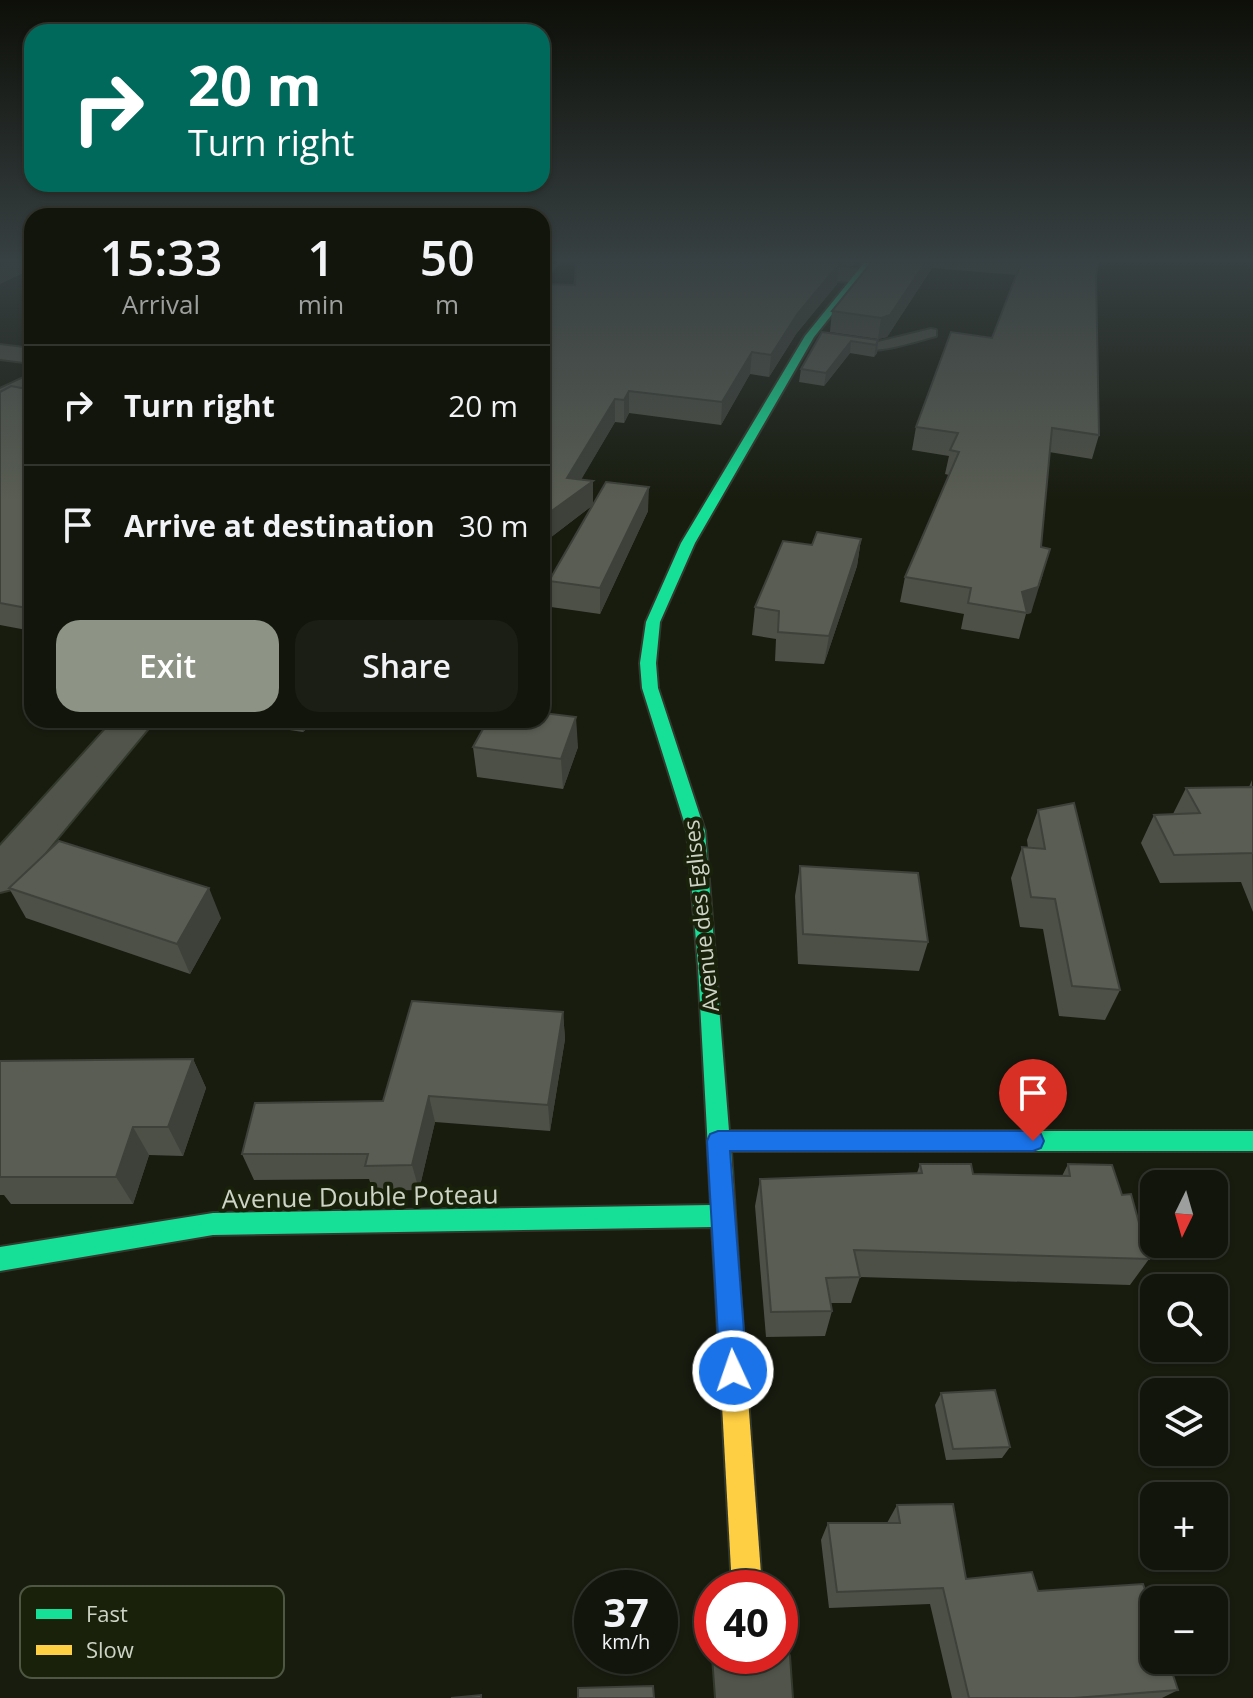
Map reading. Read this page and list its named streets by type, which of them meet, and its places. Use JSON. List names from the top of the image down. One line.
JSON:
{"streets":{"street":["Avenue des Eglises","Avenue Double Poteau"]},"crossings":[["Avenue des Eglises","Avenue Double Poteau"]],"legend":["Fast","Slow"],"north":"bottom","page":{"turn":["20 m","Turn right"],"eta":["15:33","Arrival","1","min","50","m"],"list":[{"name":"Turn right","value":"20 m"},{"name":"Arrive at destination","value":"30 m"}],"buttons":["Exit","Share"],"map_buttons":["+","−"],"speed":"37 km/h","limit":"40"}}
